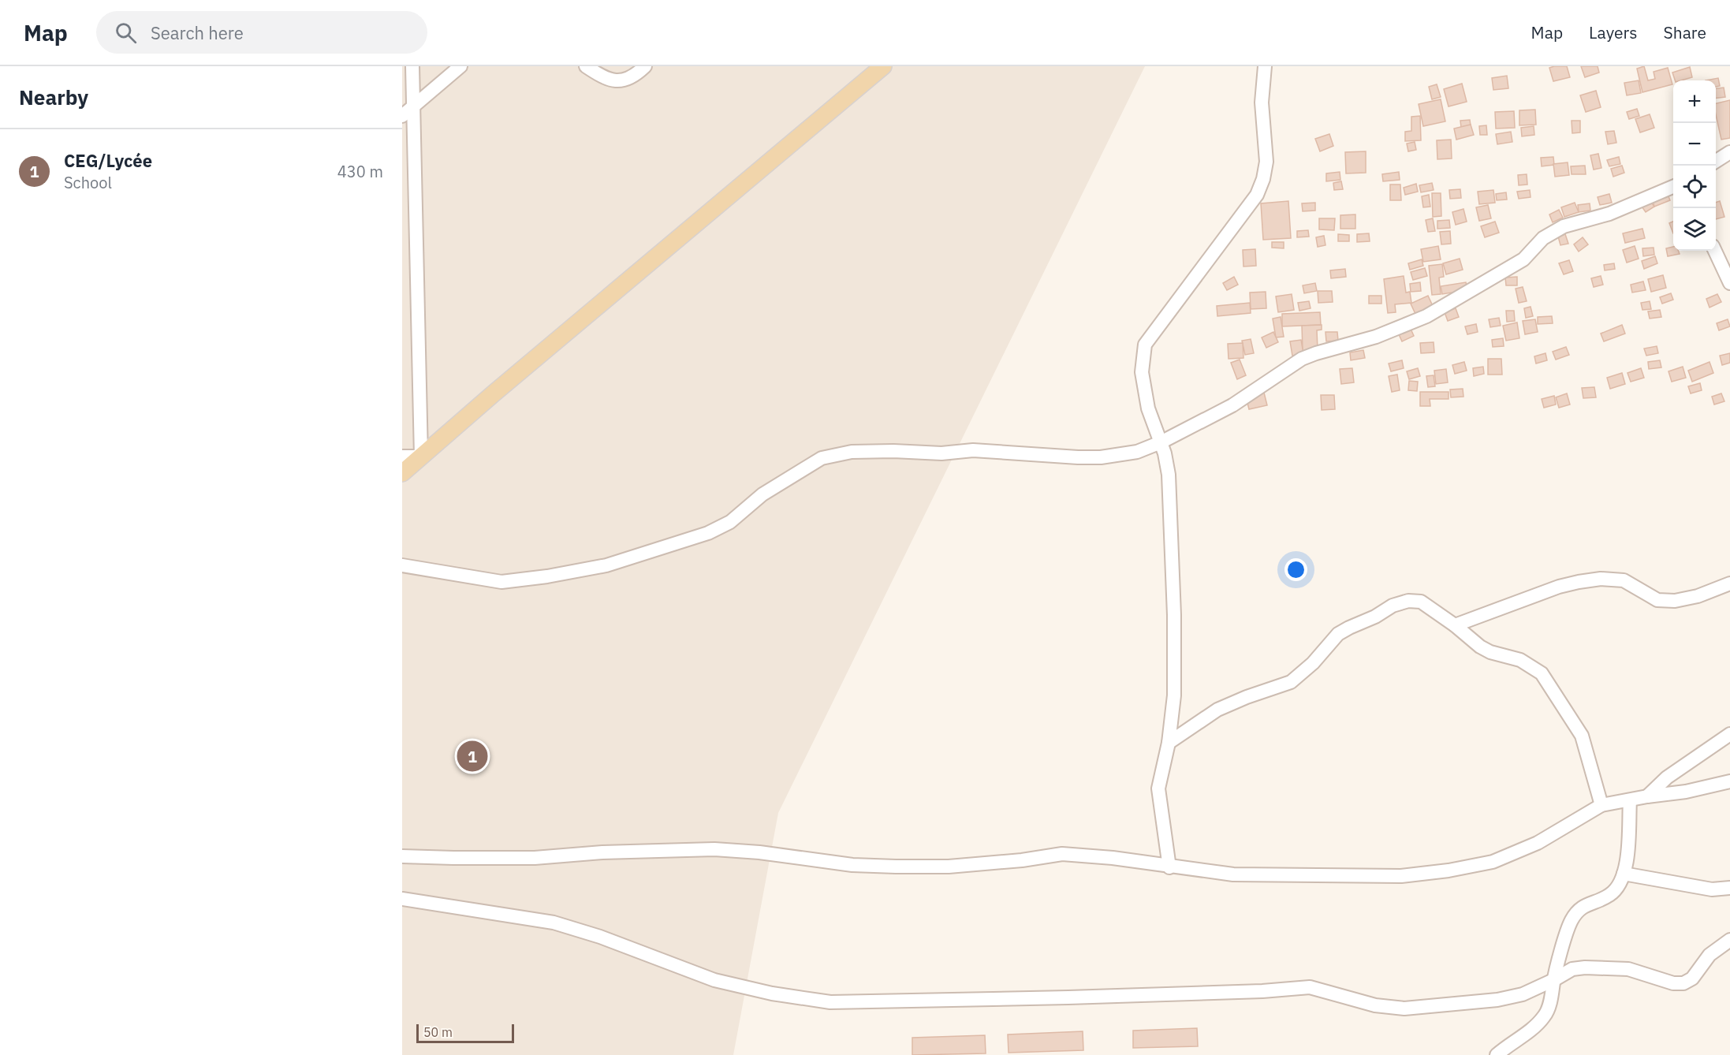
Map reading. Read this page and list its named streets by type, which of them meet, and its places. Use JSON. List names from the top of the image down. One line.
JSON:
{"scale_bar":"50 m","page":{"header":"Map","search":"Search here","nav":["Map","Layers","Share"],"heading":"Nearby","map_buttons":["+","−"],"list":[{"mark":"1","name":"CEG/Lycée","note":"School","value":"430 m"}],"pins":"1","scale":"50 m"}}
